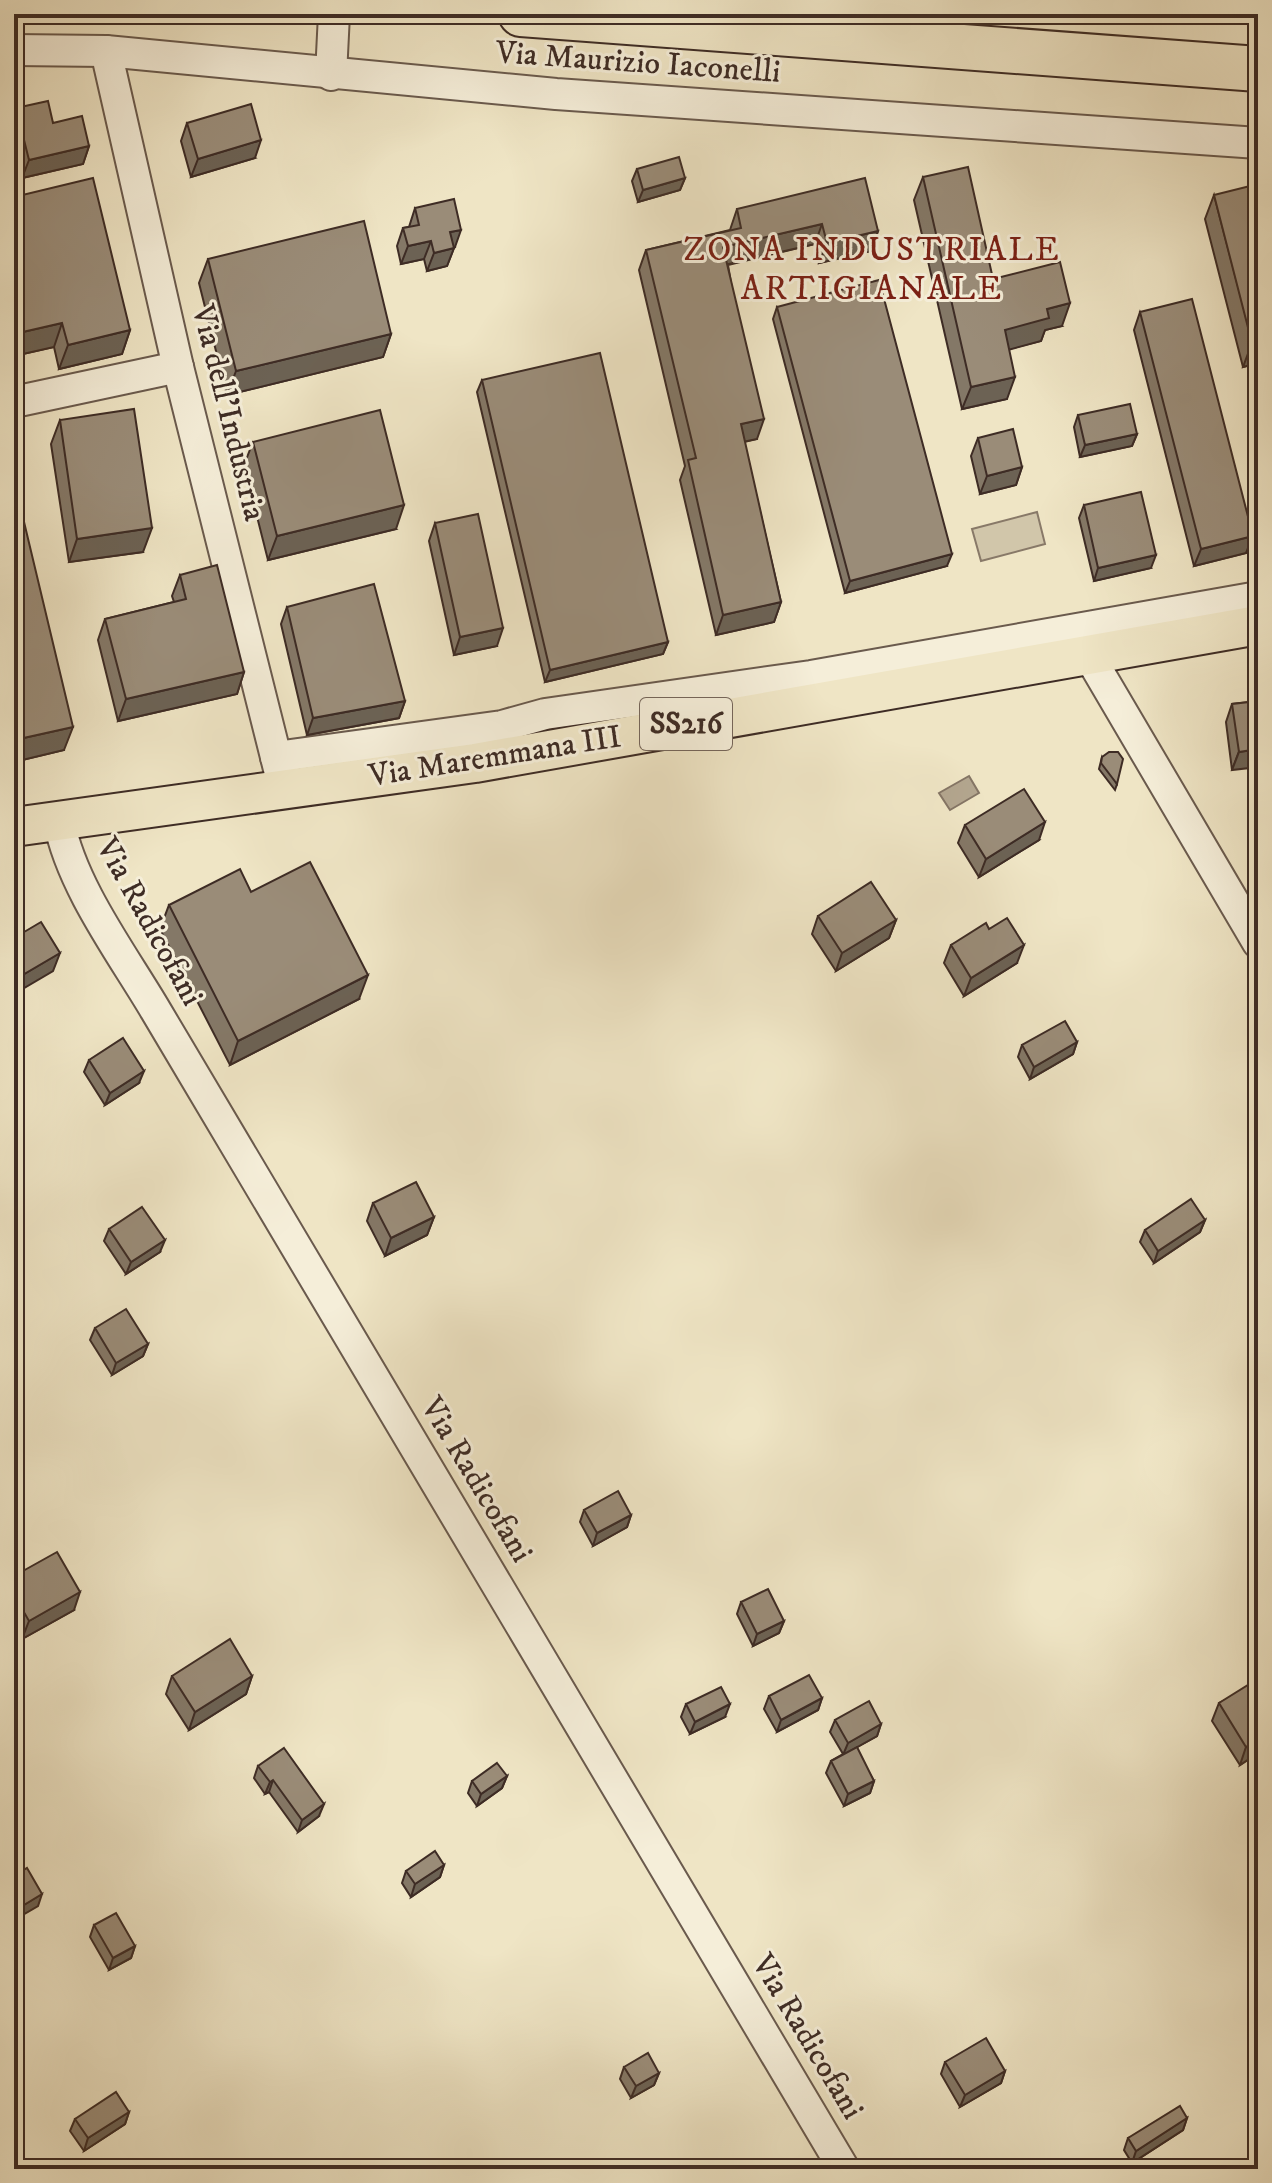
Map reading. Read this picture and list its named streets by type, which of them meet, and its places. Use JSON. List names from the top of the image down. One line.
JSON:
{"streets":{"main road":["SS216","Via Maremmana III"],"street":["Via Maurizio Iaconelli","Via dell'Industria","Via Radicofani"]},"crossings":[["Via Maurizio Iaconelli","Via dell'Industria"],["Via dell'Industria","Via Maremmana III"],["Via Maremmana III","Via Radicofani"]],"districts":["ZONA INDUSTRIALE ARTIGIANALE"]}
